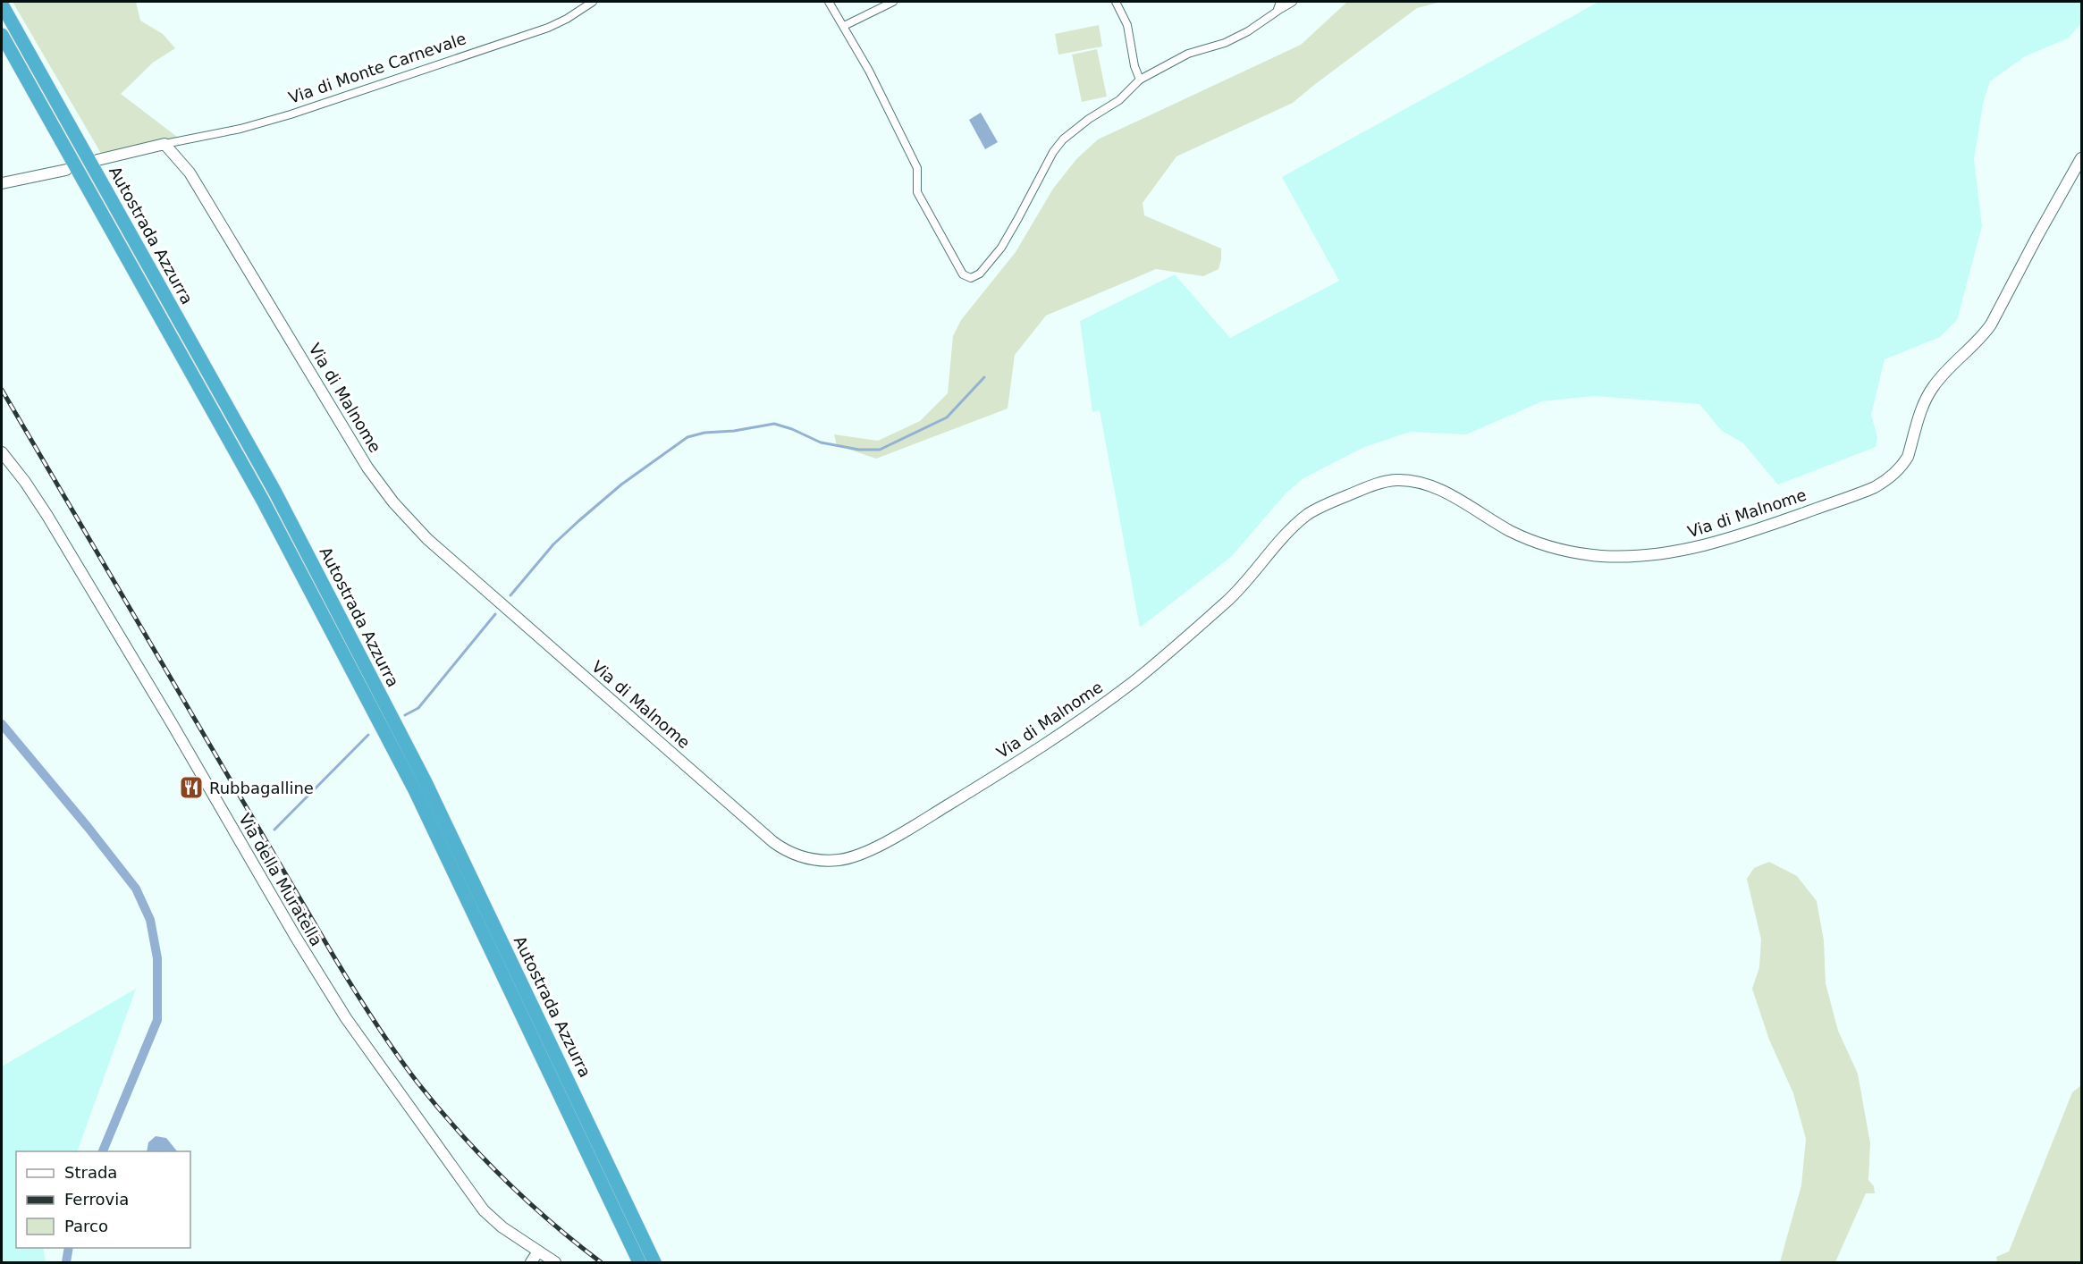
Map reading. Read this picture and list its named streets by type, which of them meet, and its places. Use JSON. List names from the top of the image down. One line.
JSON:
{"streets":{"highway":["Autostrada Azzurra"],"street":["Via di Monte Carnevale","Via di Malnome","Via della Muratella"]},"crossings":[["Via di Monte Carnevale","Via di Malnome"]],"places":{"restaurant":["Rubbagalline"]},"legend":["Strada","Ferrovia","Parco"]}
